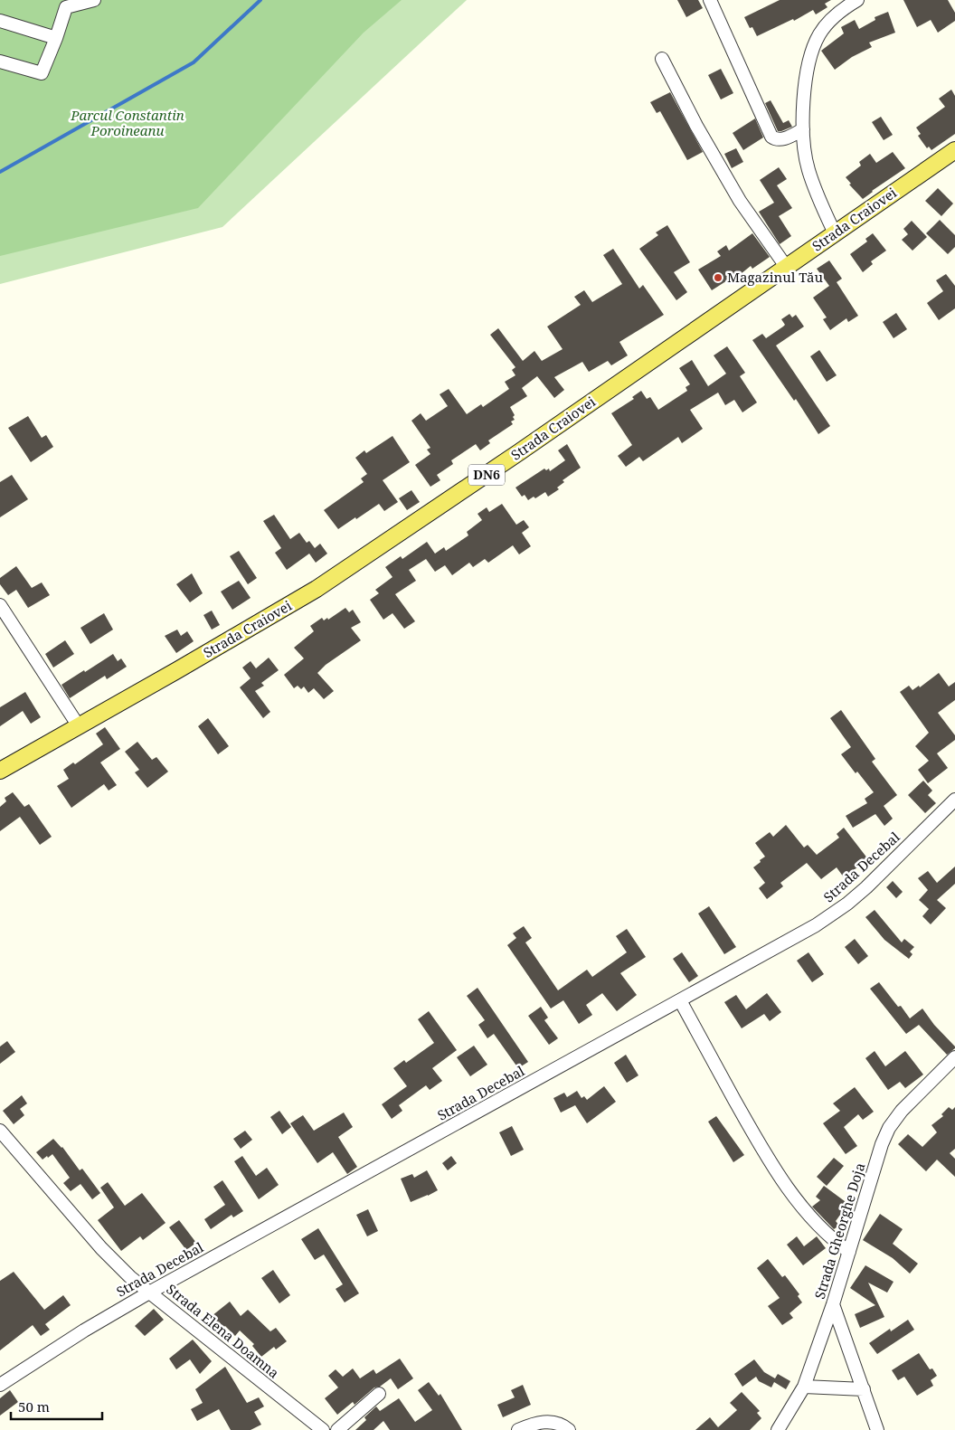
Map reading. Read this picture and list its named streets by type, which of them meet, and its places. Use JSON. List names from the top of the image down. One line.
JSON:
{"streets":{"main road":["Strada Craiovei","DN6"],"street":["Strada Decebal","Strada Gheorghe Doja","Strada Elena Doamna"]},"crossings":[["Strada Decebal","Strada Elena Doamna"]],"parks":["Parcul Constantin Poroineanu"],"places":["Magazinul Tău"],"scale_bar":"50 m"}
